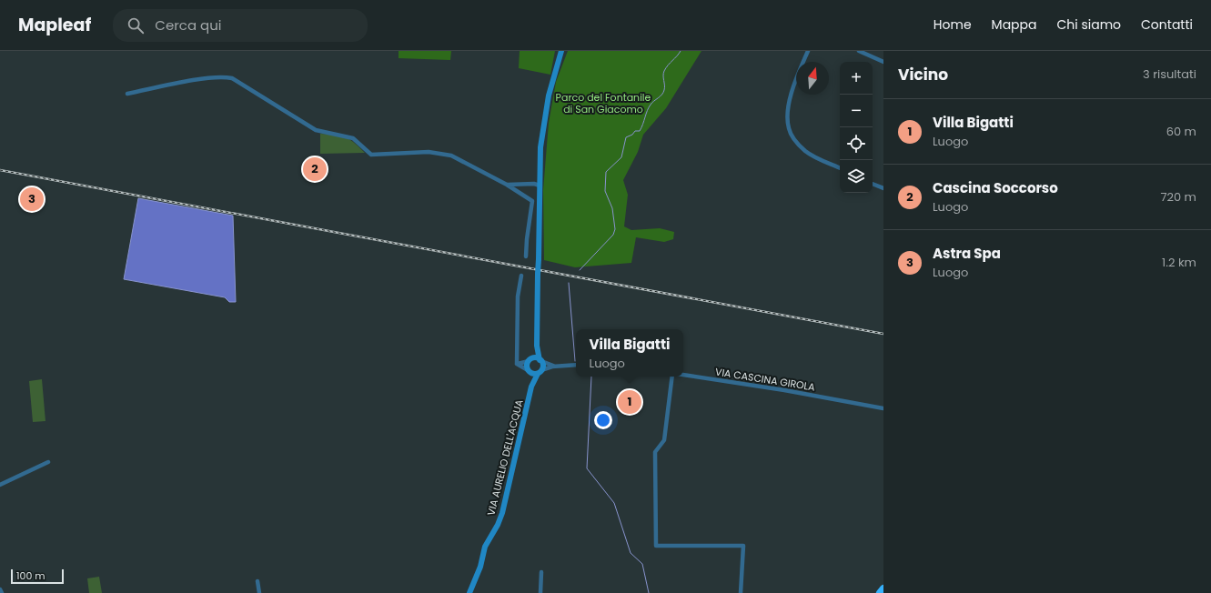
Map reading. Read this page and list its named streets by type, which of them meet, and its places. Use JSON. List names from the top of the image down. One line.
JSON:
{"streets":{"street":["VIA CASCINA GIROLA","VIA AURELIO DELL'ACQUA"]},"parks":["Parco del Fontanile di San Giacomo"],"scale_bar":"100 m","north":"top","page":{"header":"Mapleaf","search":"Cerca qui","nav":["Home","Mappa","Chi siamo","Contatti"],"heading":["Vicino","3 risultati"],"map_buttons":["+","−"],"list":[{"mark":"1","name":"Villa Bigatti","note":"Luogo","value":"60 m"},{"mark":"2","name":"Cascina Soccorso","note":"Luogo","value":"720 m"},{"mark":"3","name":"Astra Spa","note":"Luogo","value":"1.2 km"}],"pins":["2","3","1"],"popup":["Villa Bigatti","Luogo"],"scale":"100 m"}}
